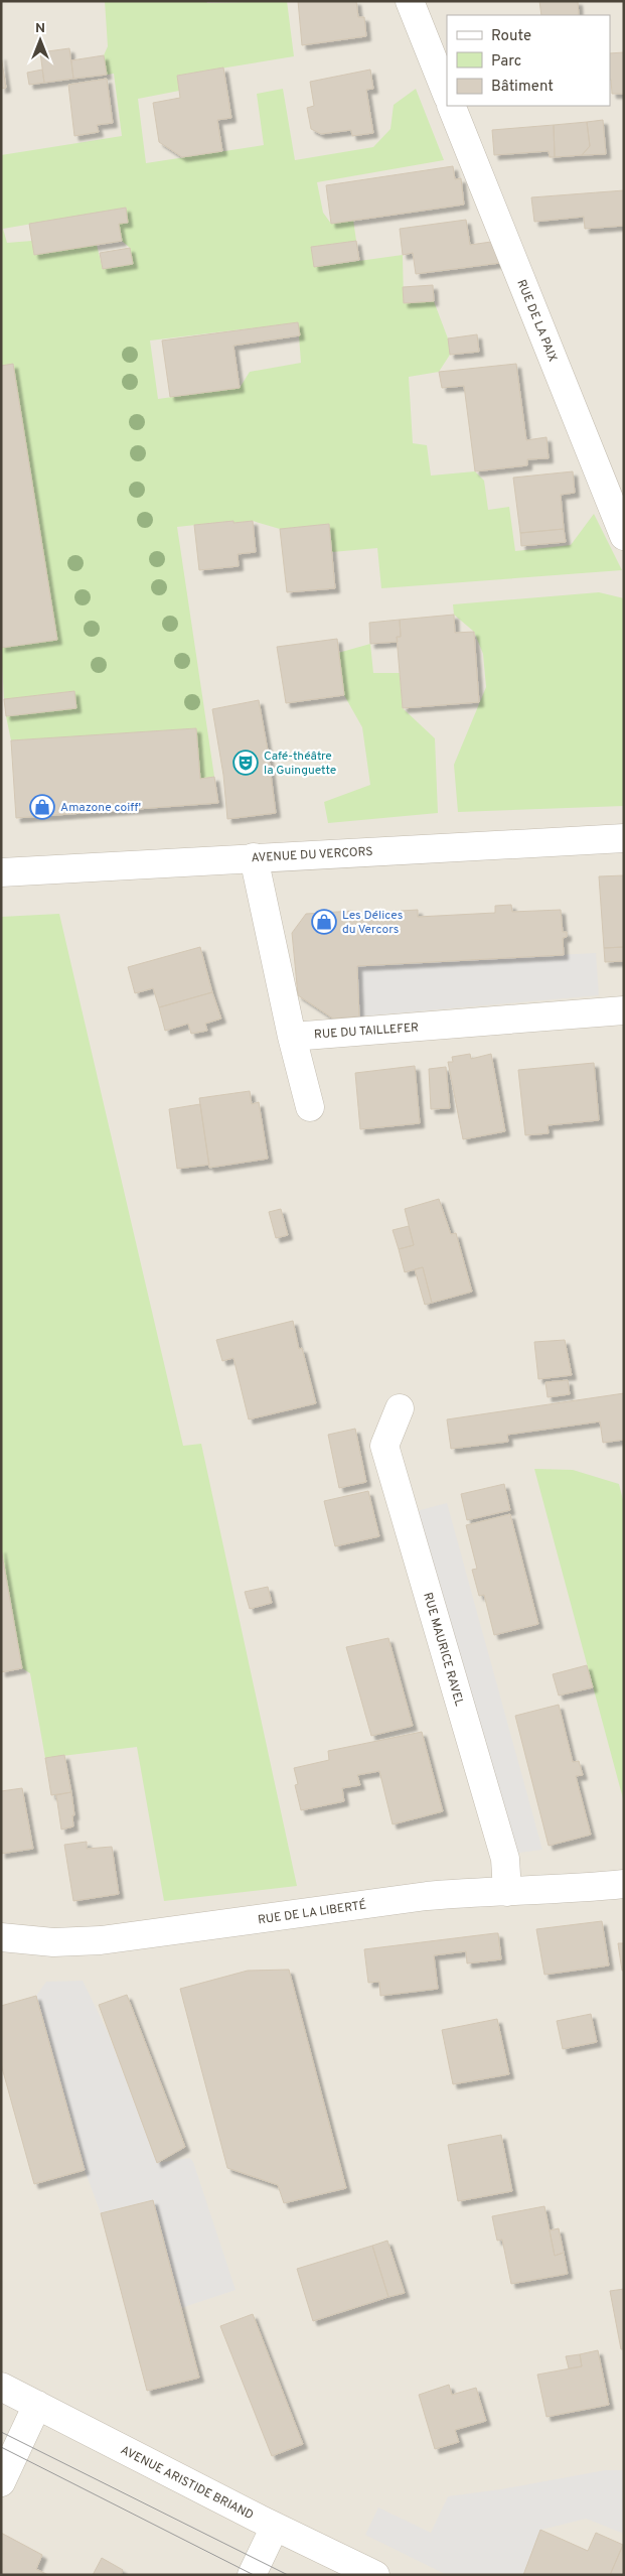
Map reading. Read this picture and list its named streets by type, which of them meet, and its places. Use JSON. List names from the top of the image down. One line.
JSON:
{"streets":{"street":["RUE DE LA PAIX","AVENUE DU VERCORS","RUE DU TAILLEFER","RUE MAURICE RAVEL","RUE DE LA LIBERTÉ","AVENUE ARISTIDE BRIAND"]},"crossings":[["RUE MAURICE RAVEL","RUE DE LA LIBERTÉ"]],"places":{"theatre":["Café-théâtre la Guinguette"],"shop":["Amazone coiff'","Les Délices du Vercors"]},"legend":["Route","Parc","Bâtiment"],"north":"top"}
